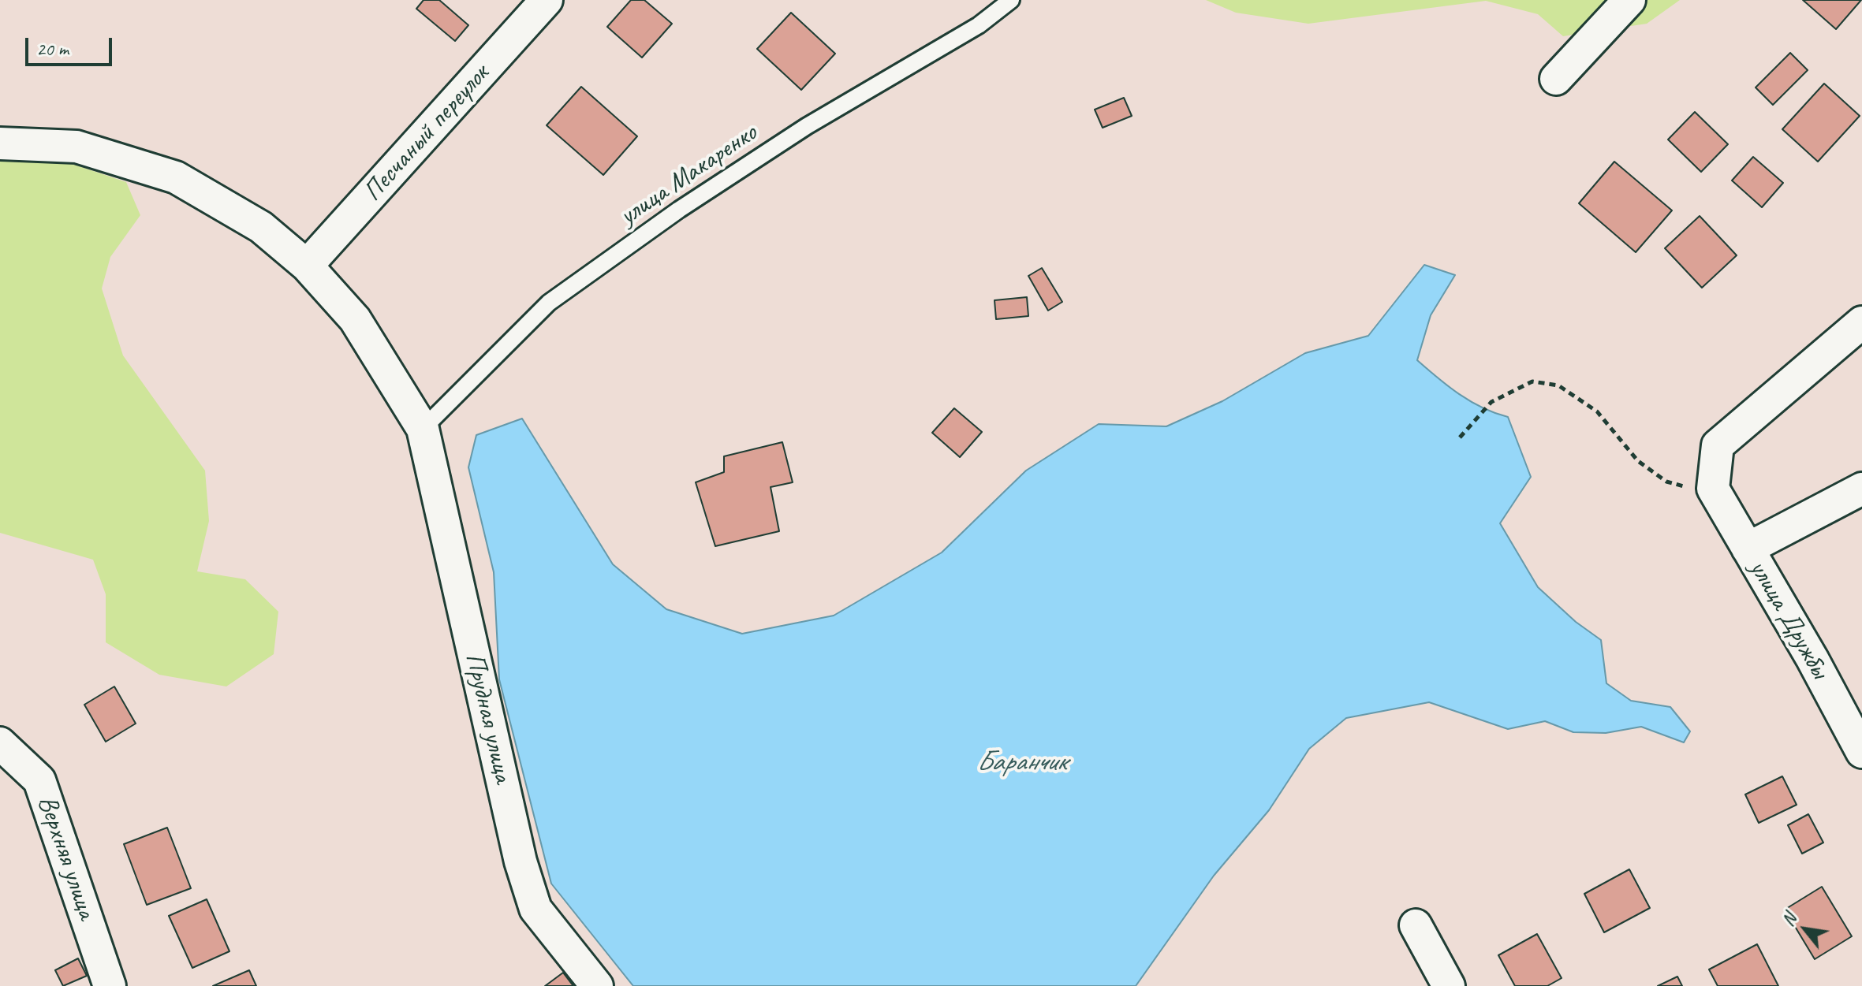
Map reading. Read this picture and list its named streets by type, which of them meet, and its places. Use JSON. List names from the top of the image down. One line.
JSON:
{"streets":{"street":["Песчаный переулок","улица Дружбы","Прудная улица","Верхняя улица"],"lane":["улица Макаренко"]},"crossings":[["Песчаный переулок","Прудная улица"],["улица Макаренко","Прудная улица"]],"water":["Баранчик"],"scale_bar":"20 m","north":"top left"}
